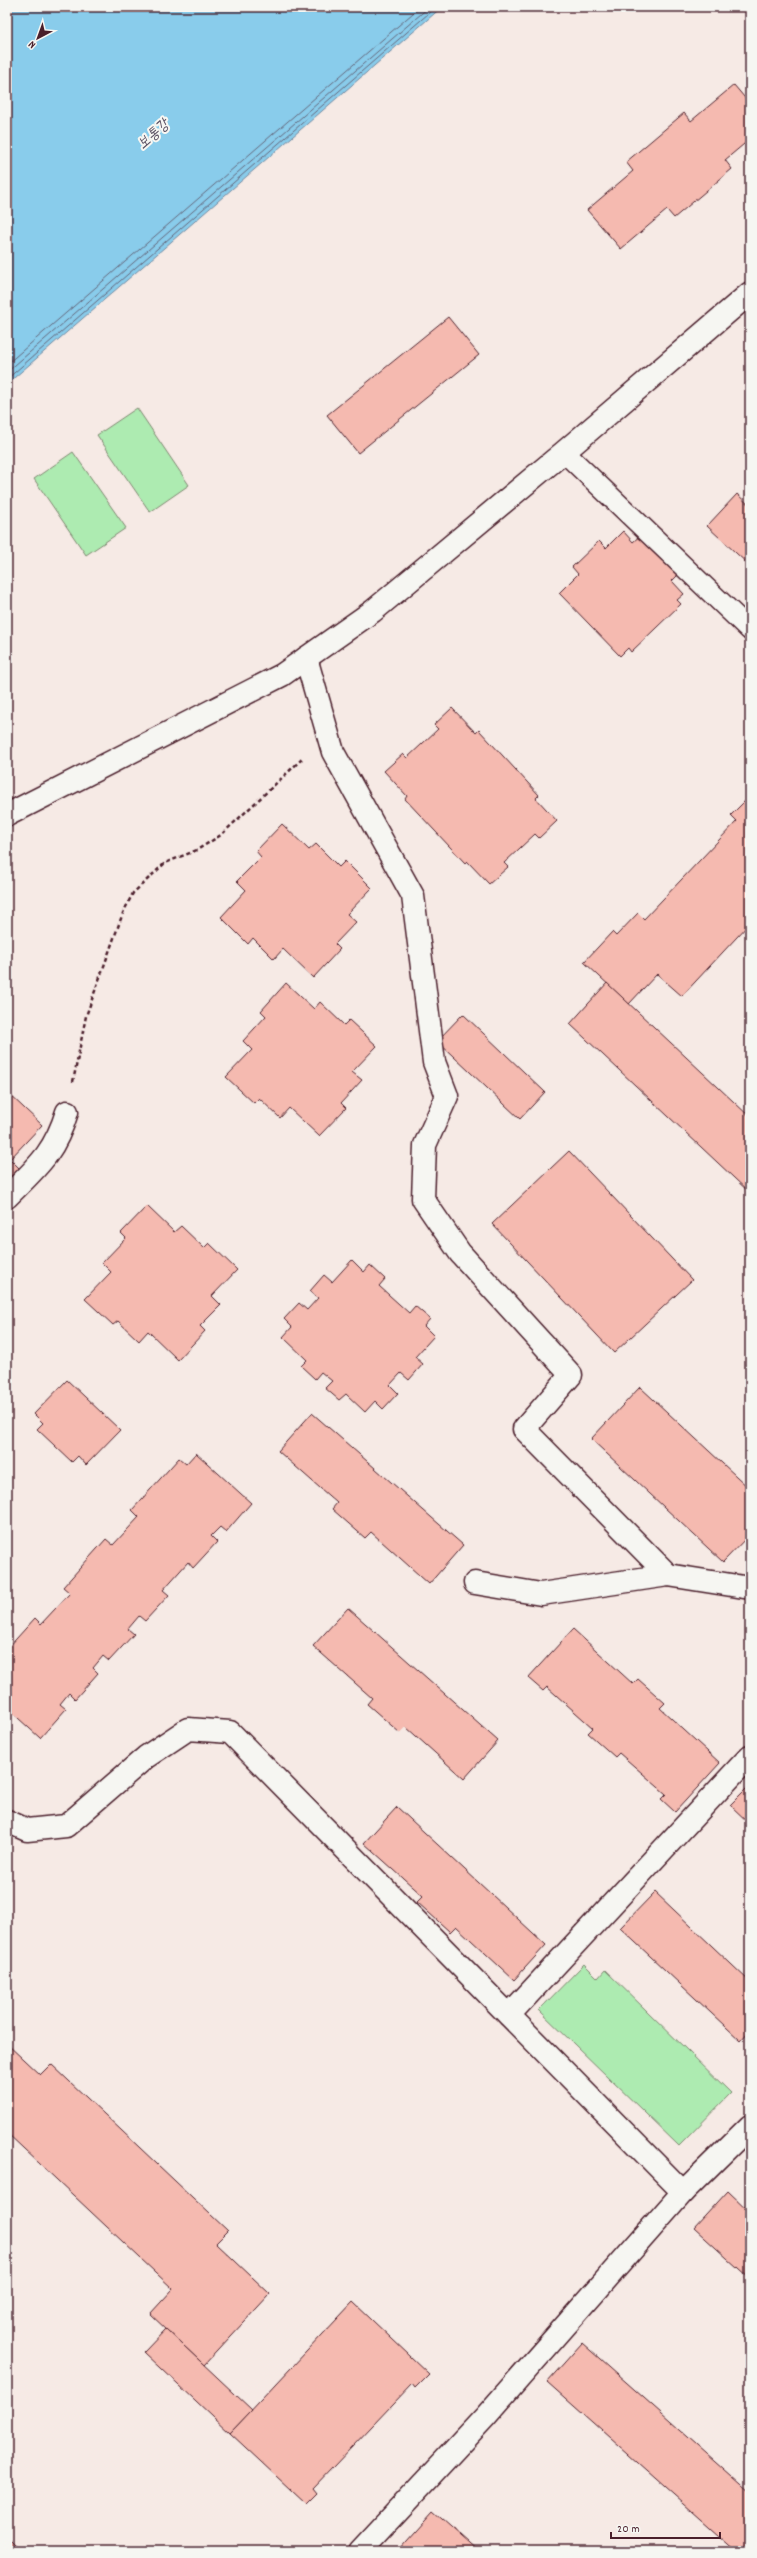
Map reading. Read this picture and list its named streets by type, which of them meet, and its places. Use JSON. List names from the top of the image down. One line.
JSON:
{"water":["보통강"],"scale_bar":"20 m","north":"bottom left"}
